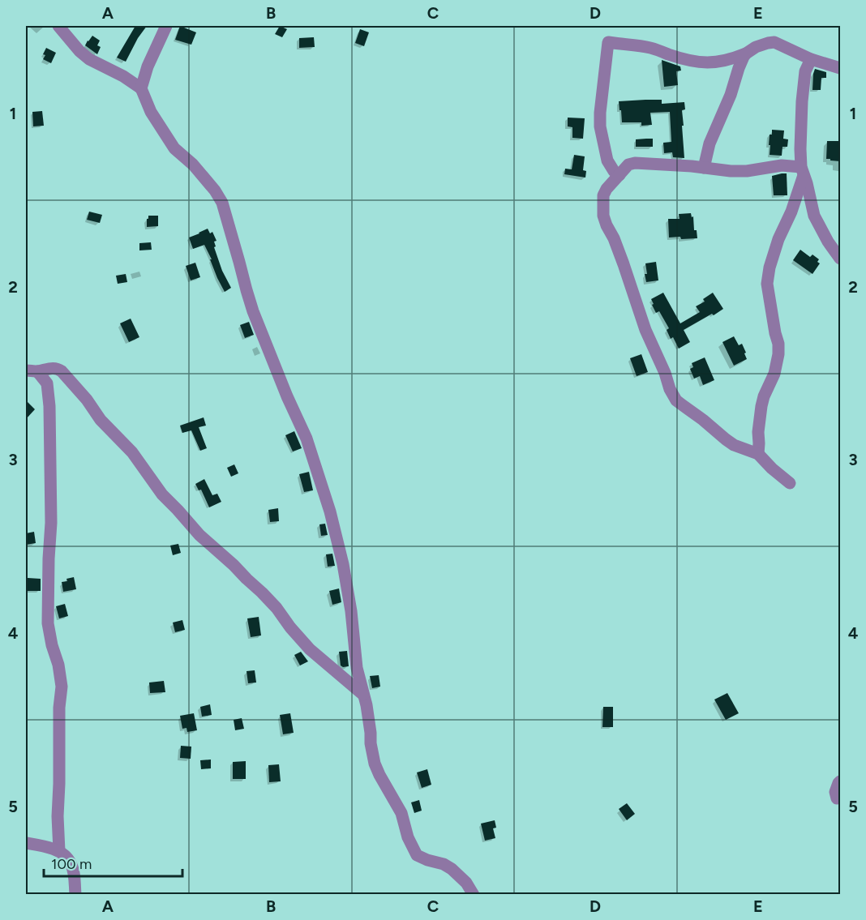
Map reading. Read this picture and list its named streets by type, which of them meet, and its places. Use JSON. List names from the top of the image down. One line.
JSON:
{"scale_bar":"100 m","grid":{"columns":["A","B","C","D","E"],"rows":["1","2","3","4","5"]}}
